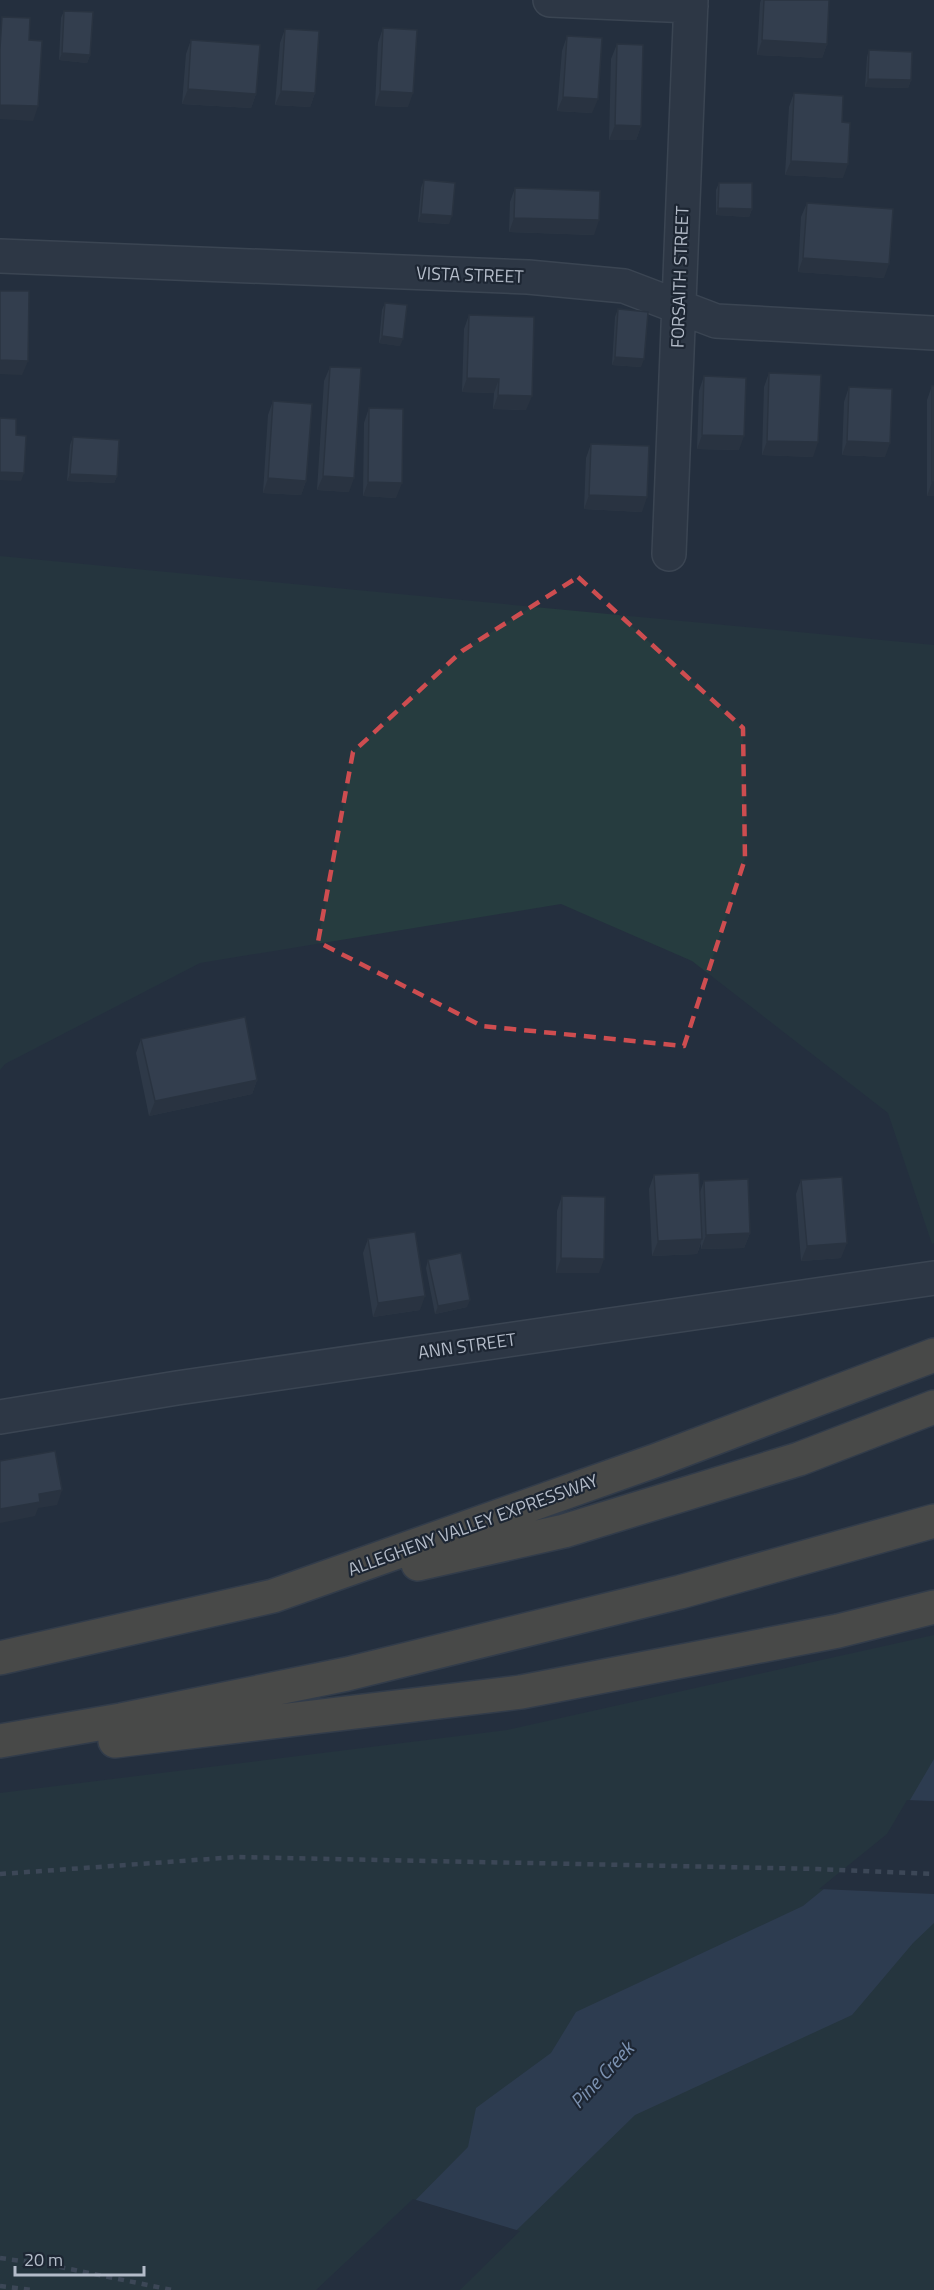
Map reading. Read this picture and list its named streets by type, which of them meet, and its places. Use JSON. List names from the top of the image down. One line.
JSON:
{"streets":{"highway":["ALLEGHENY VALLEY EXPRESSWAY"],"street":["VISTA STREET","FORSAITH STREET","ANN STREET"]},"crossings":[["VISTA STREET","FORSAITH STREET"]],"water":["Pine Creek"],"scale_bar":"20 m"}
